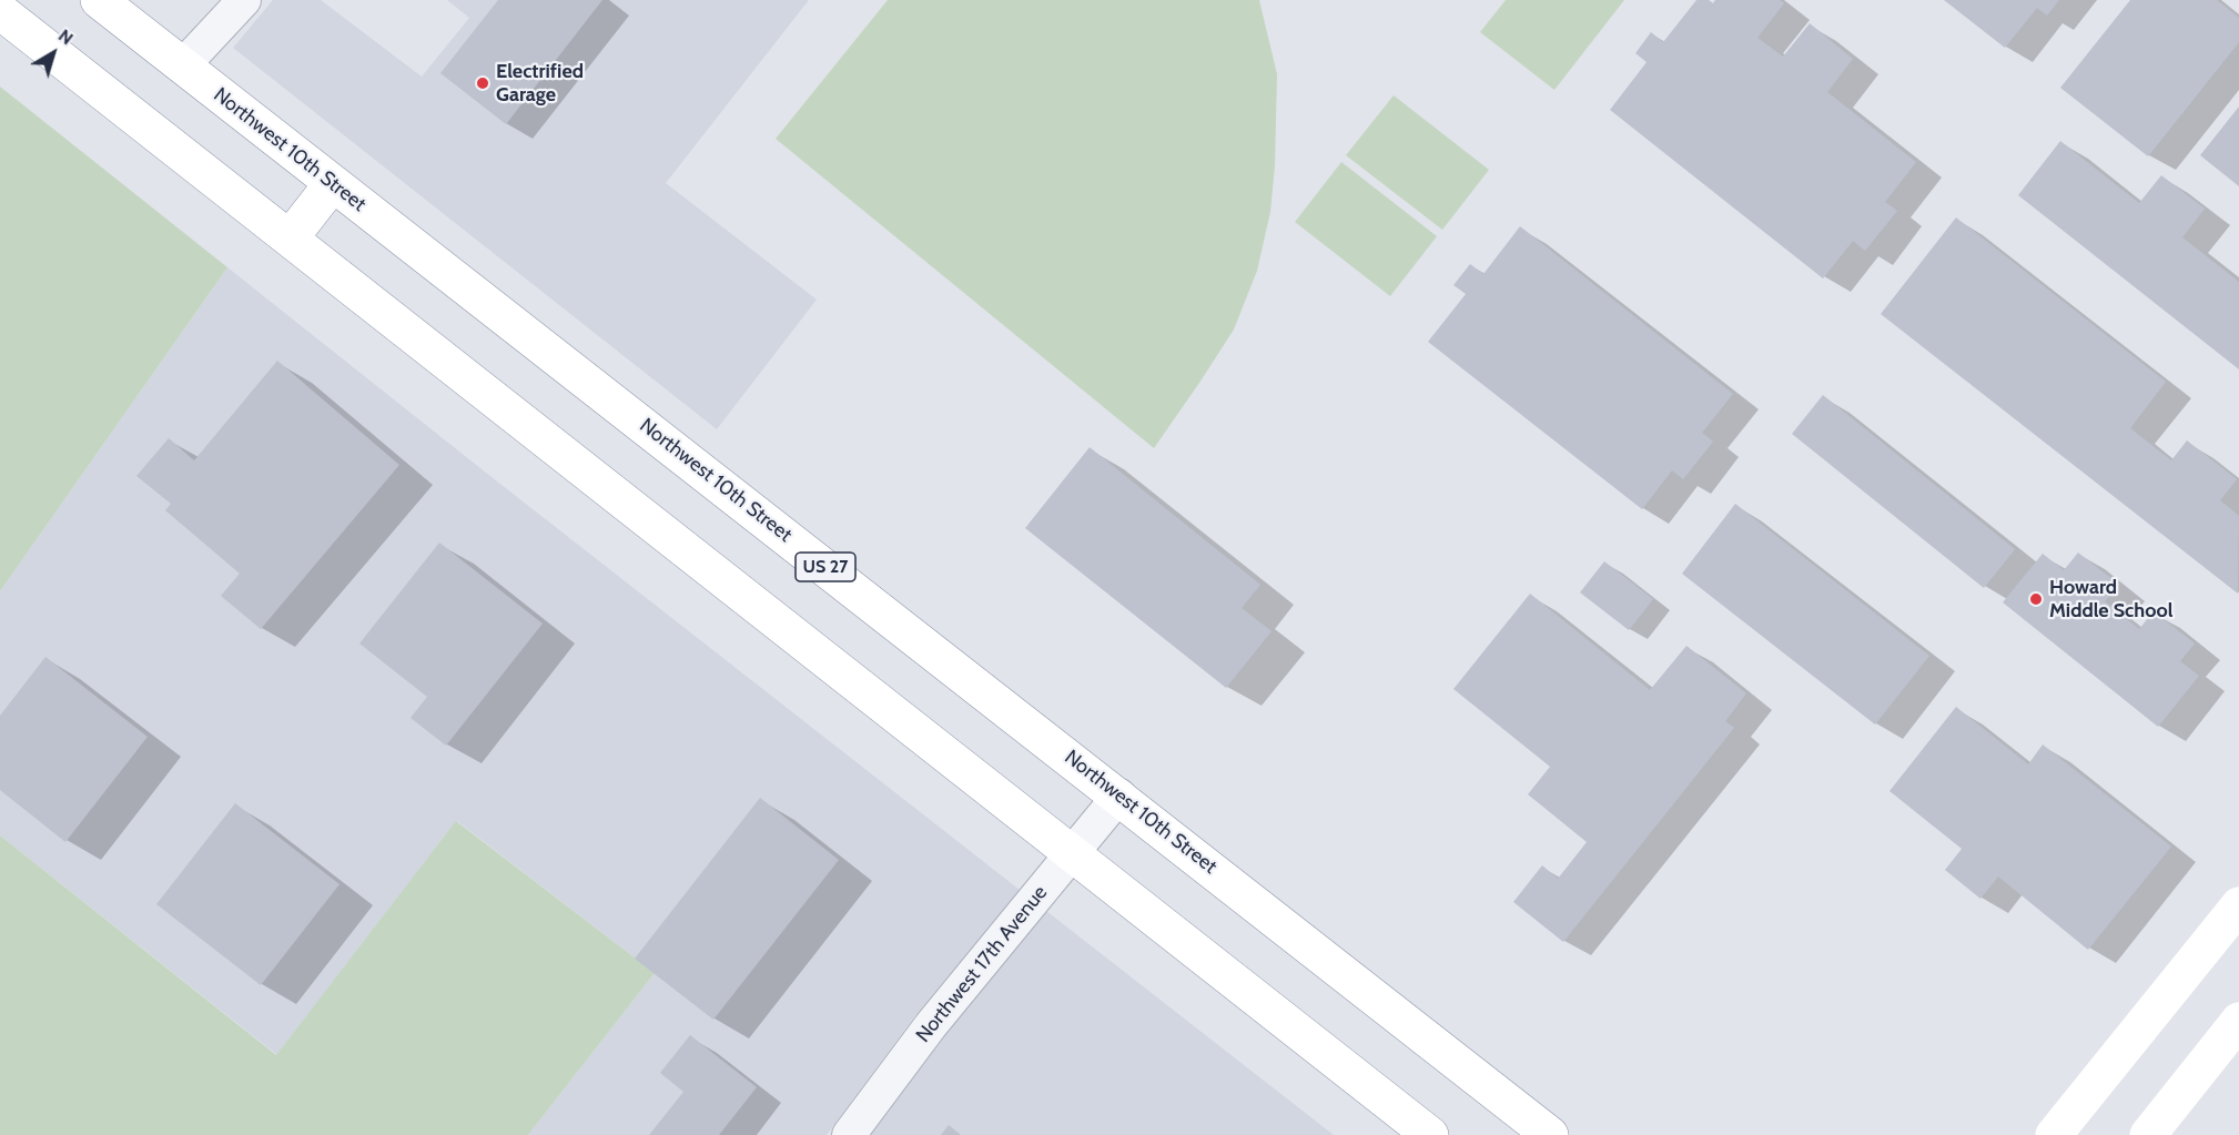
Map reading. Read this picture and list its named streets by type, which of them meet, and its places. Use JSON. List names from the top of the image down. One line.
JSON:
{"streets":{"main road":["Northwest 10th Street","US 27"],"street":["Northwest 17th Avenue"]},"crossings":[["Northwest 10th Street","Northwest 17th Avenue"]],"places":["Electrified Garage","Howard Middle School"],"north":"top right"}
